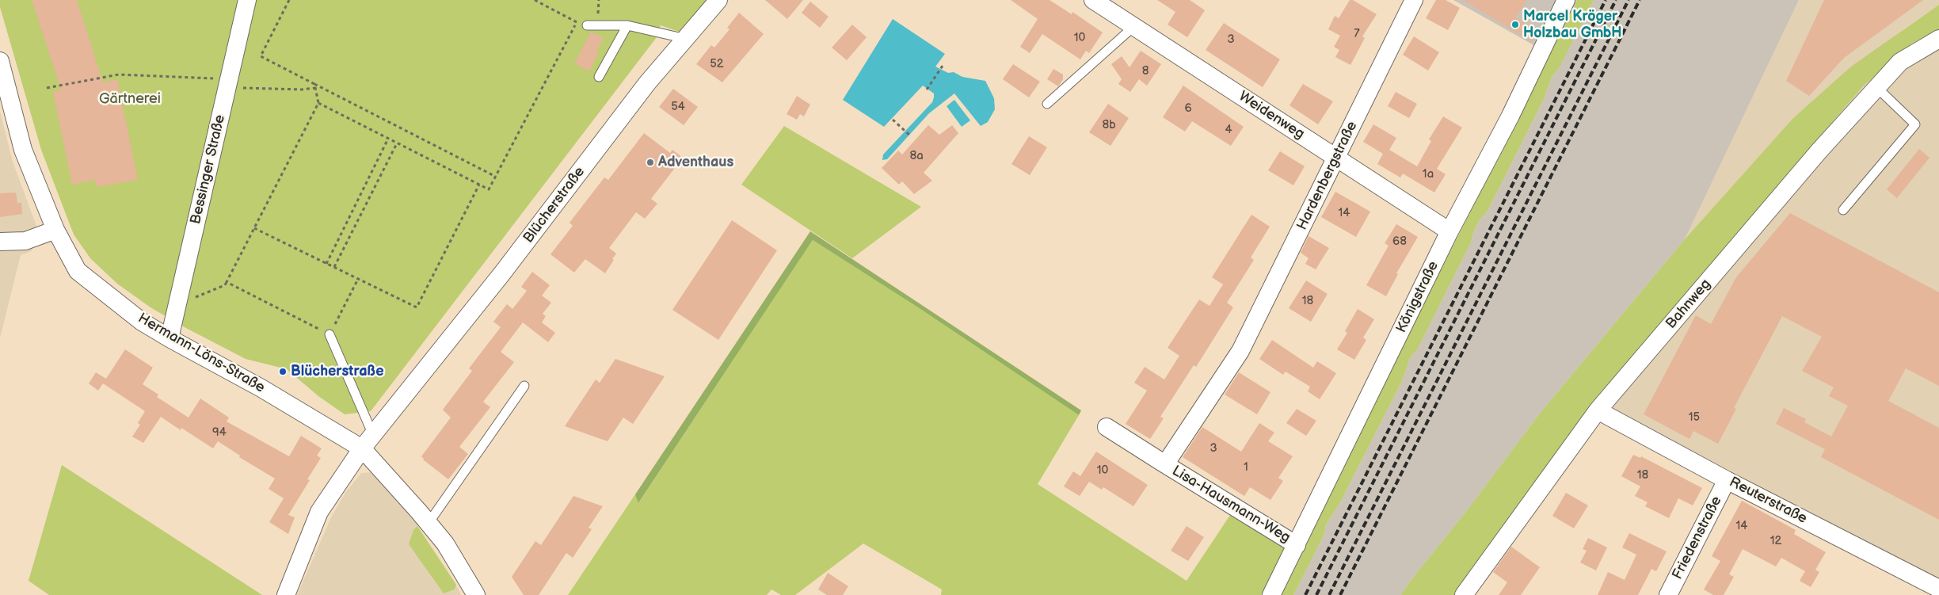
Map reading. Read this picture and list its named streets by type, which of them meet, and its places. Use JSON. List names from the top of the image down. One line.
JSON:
{"streets":{"street":["Weidenweg","Bessinger Straße","Hardenbergstraße","Blücherstraße","Königstraße","Bahnweg","Hermann-Löns-Straße","Reuterstraße","Lisa-Hausmann-Weg","Friedenstraße"]},"crossings":[["Weidenweg","Hardenbergstraße"],["Weidenweg","Königstraße"],["Bessinger Straße","Hermann-Löns-Straße"],["Hardenbergstraße","Lisa-Hausmann-Weg"],["Blücherstraße","Hermann-Löns-Straße"],["Königstraße","Lisa-Hausmann-Weg"],["Bahnweg","Reuterstraße"],["Reuterstraße","Friedenstraße"]],"parks":["Gärtnerei"],"places":["Marcel Kröger Holzbau GmbH","Adventhaus","Blücherstraße"],"house_numbers":["7","10","3","52","8","54","6","8b","4","8a","1a","14","68","18","15","94","3","1","10","18","14","12"]}
